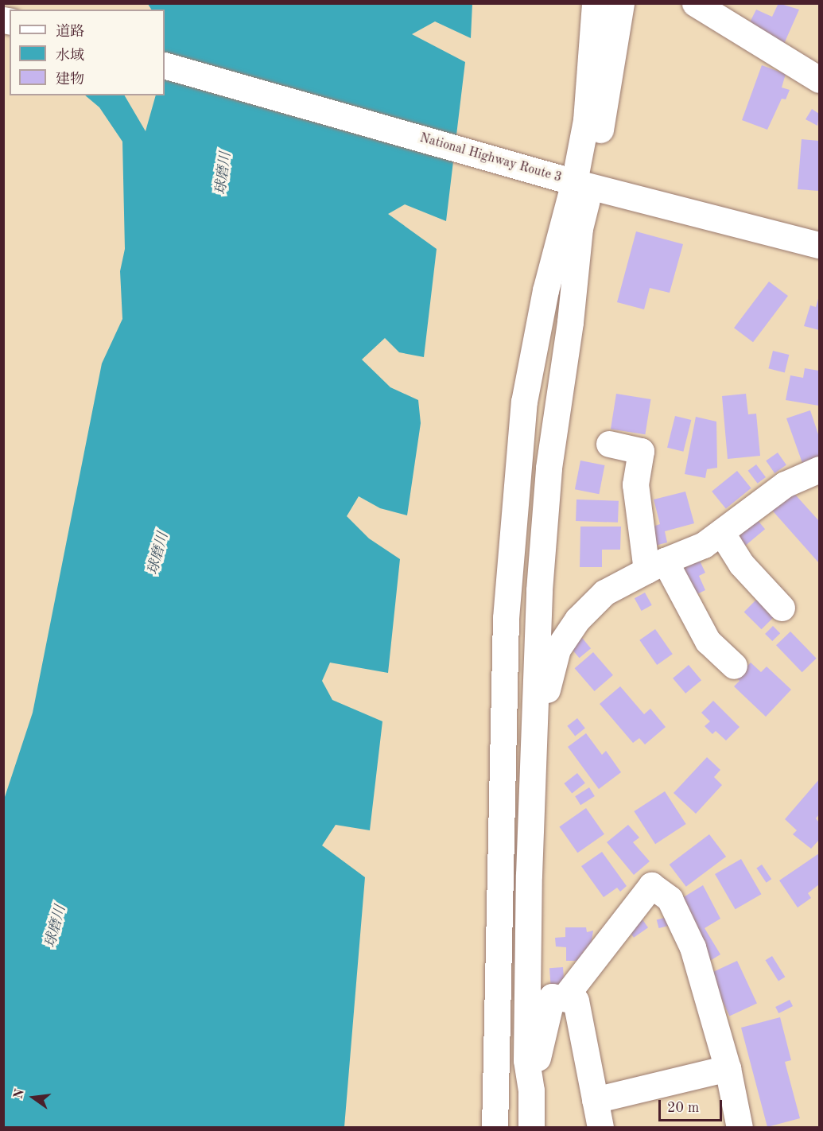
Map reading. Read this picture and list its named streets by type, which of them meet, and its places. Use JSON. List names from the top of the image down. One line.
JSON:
{"streets":{"main road":["National Highway Route 3"]},"water":["球磨川"],"legend":["道路","水域","建物"],"scale_bar":"20 m","north":"left"}
